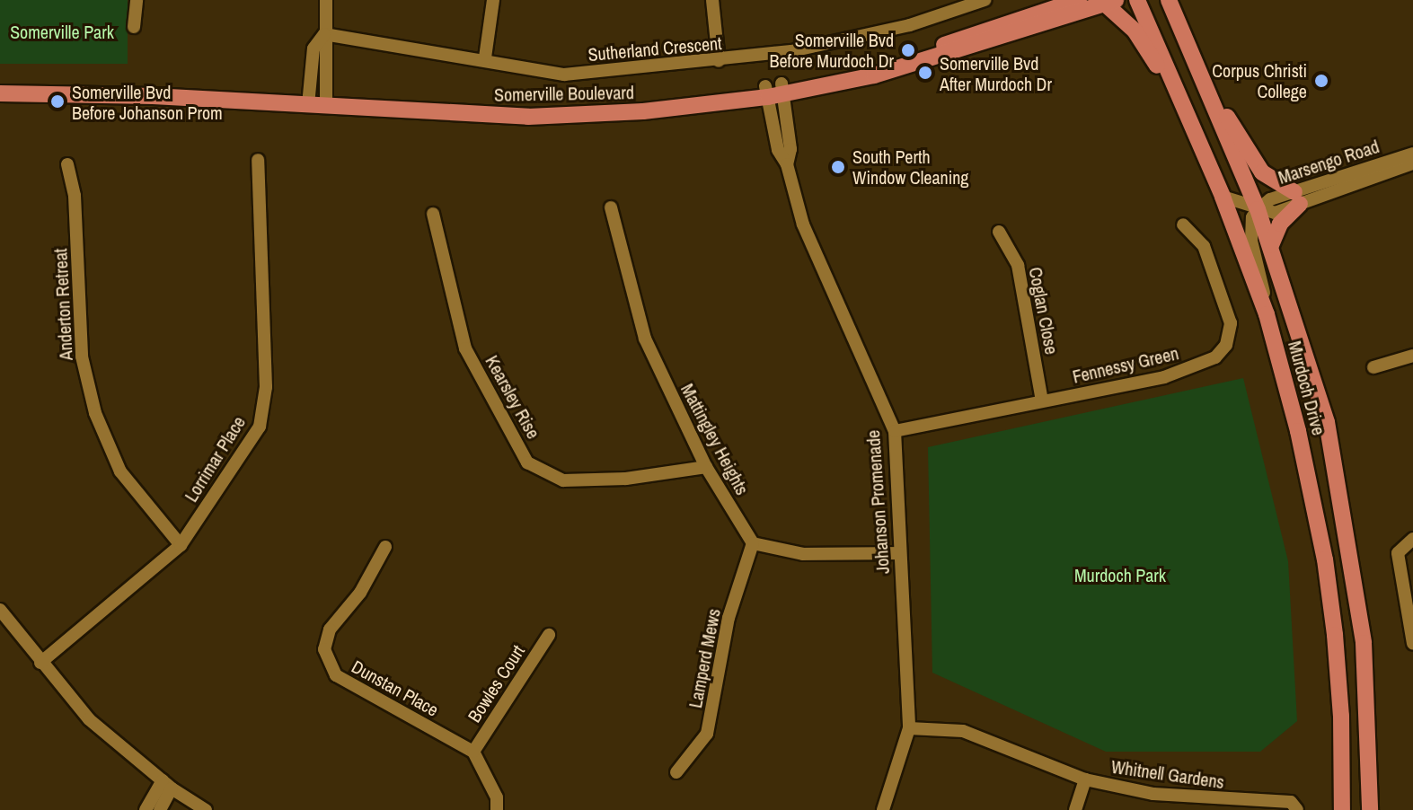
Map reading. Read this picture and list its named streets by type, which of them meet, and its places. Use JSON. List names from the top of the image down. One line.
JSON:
{"streets":{"main road":["Somerville Boulevard","Murdoch Drive"],"street":["Sutherland Crescent","Marsengo Road","Anderton Retreat","Coglan Close","Fennessy Green","Kearsley Rise","Mattingley Heights","Lorrimar Place","Johanson Promenade","Lamperd Mews","Bowles Court","Dunstan Place","Whitnell Gardens"]},"crossings":[["Somerville Boulevard","Johanson Promenade"],["Marsengo Road","Murdoch Drive"],["Anderton Retreat","Lorrimar Place"],["Coglan Close","Fennessy Green"],["Fennessy Green","Johanson Promenade"],["Kearsley Rise","Mattingley Heights"],["Mattingley Heights","Lamperd Mews"],["Johanson Promenade","Whitnell Gardens"],["Bowles Court","Dunstan Place"]],"parks":["Somerville Park","Murdoch Park"],"places":["Somerville Bvd Before Murdoch Dr","Somerville Bvd After Murdoch Dr","Corpus Christi College","Somerville Bvd Before Johanson Prom","South Perth Window Cleaning"]}
